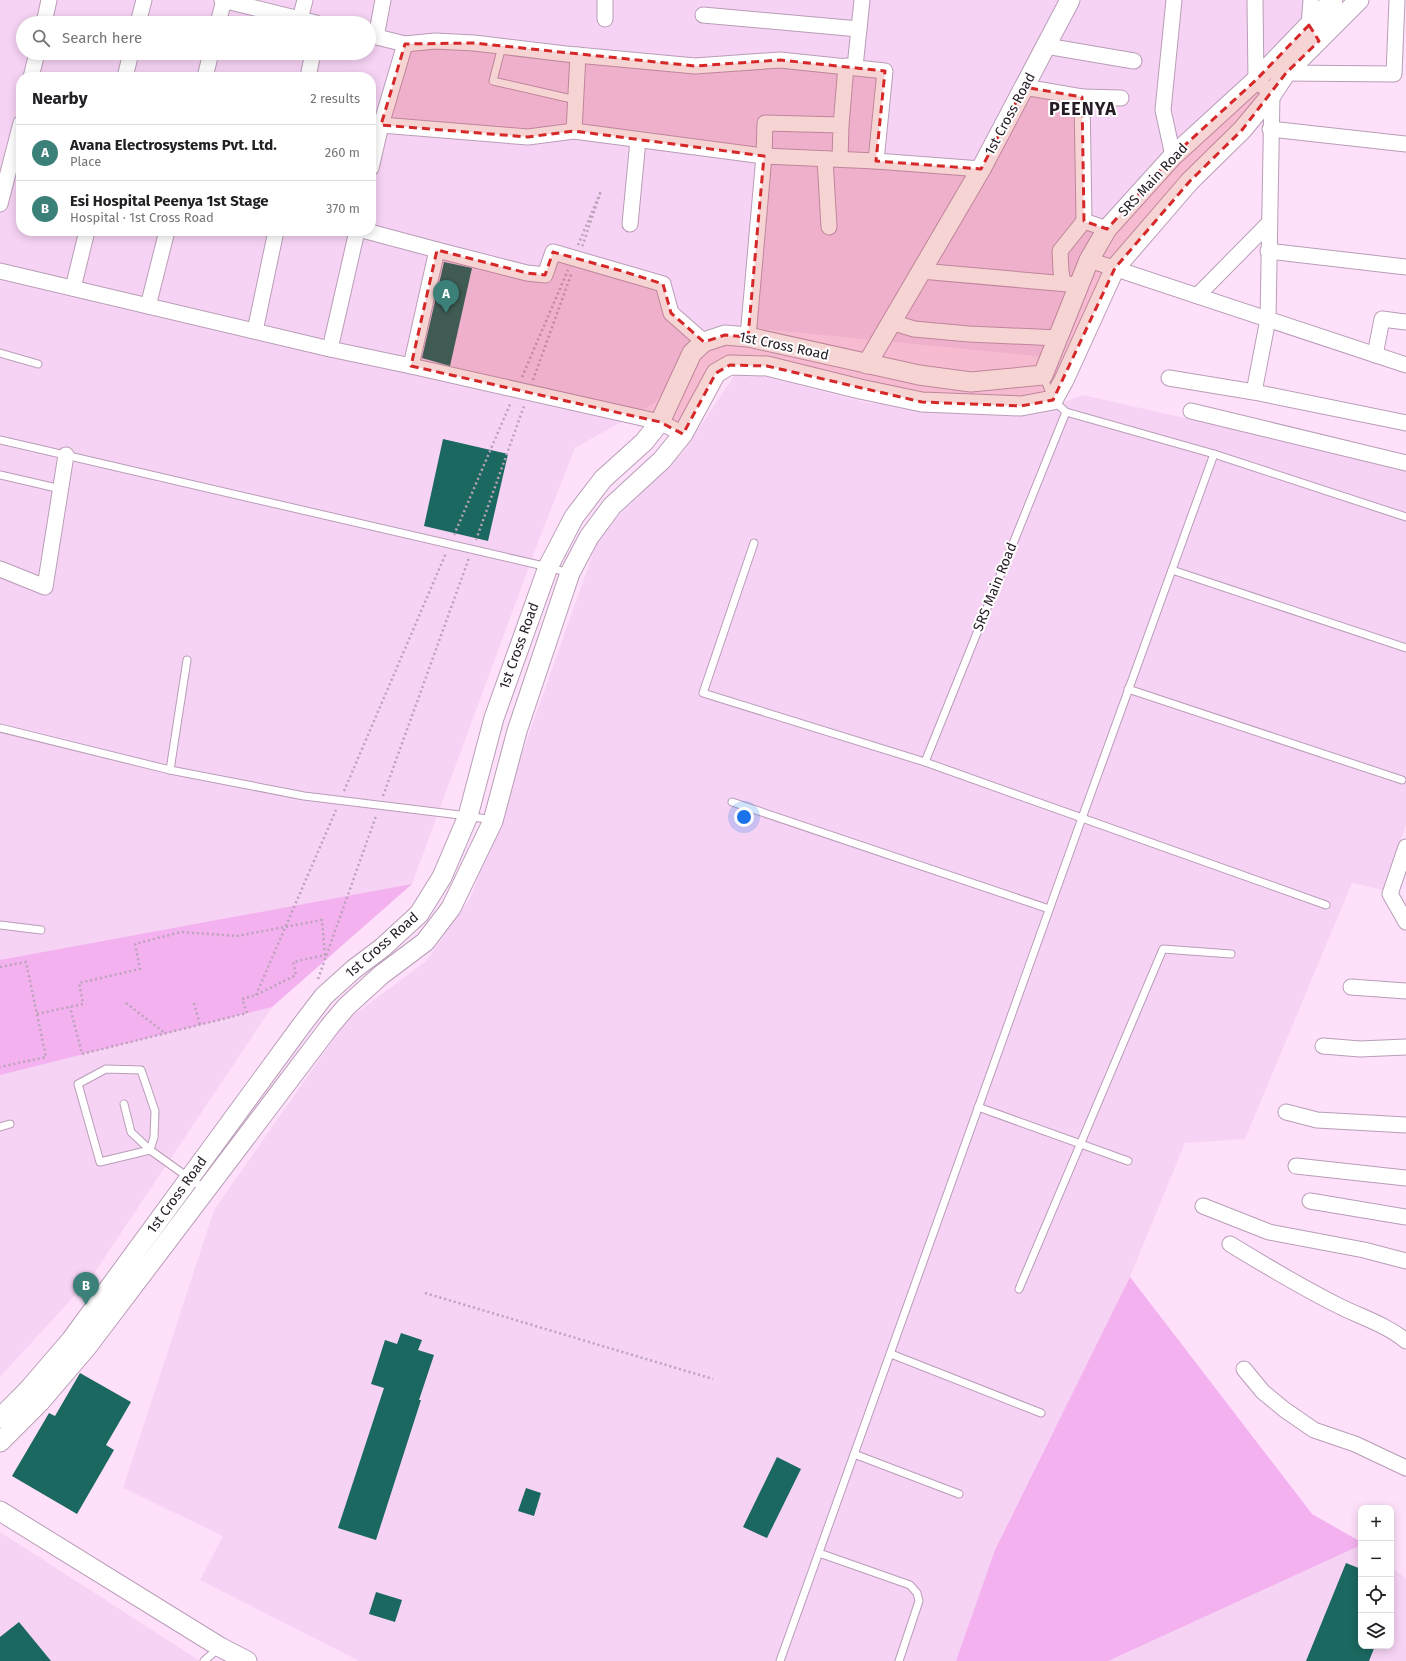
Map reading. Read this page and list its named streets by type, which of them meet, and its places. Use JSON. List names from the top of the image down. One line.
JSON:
{"streets":{"street":["1st Cross Road","SRS Main Road"]},"districts":["PEENYA"],"page":{"search":"Search here","heading":["Nearby","2 results"],"list":[{"mark":"A","name":"Avana Electrosystems Pvt. Ltd.","note":"Place","value":"260 m"},{"mark":"B","name":"Esi Hospital Peenya 1st Stage","note":"Hospital · 1st Cross Road","value":"370 m"}],"pins":["A","B"],"map_buttons":["+","−"]}}
